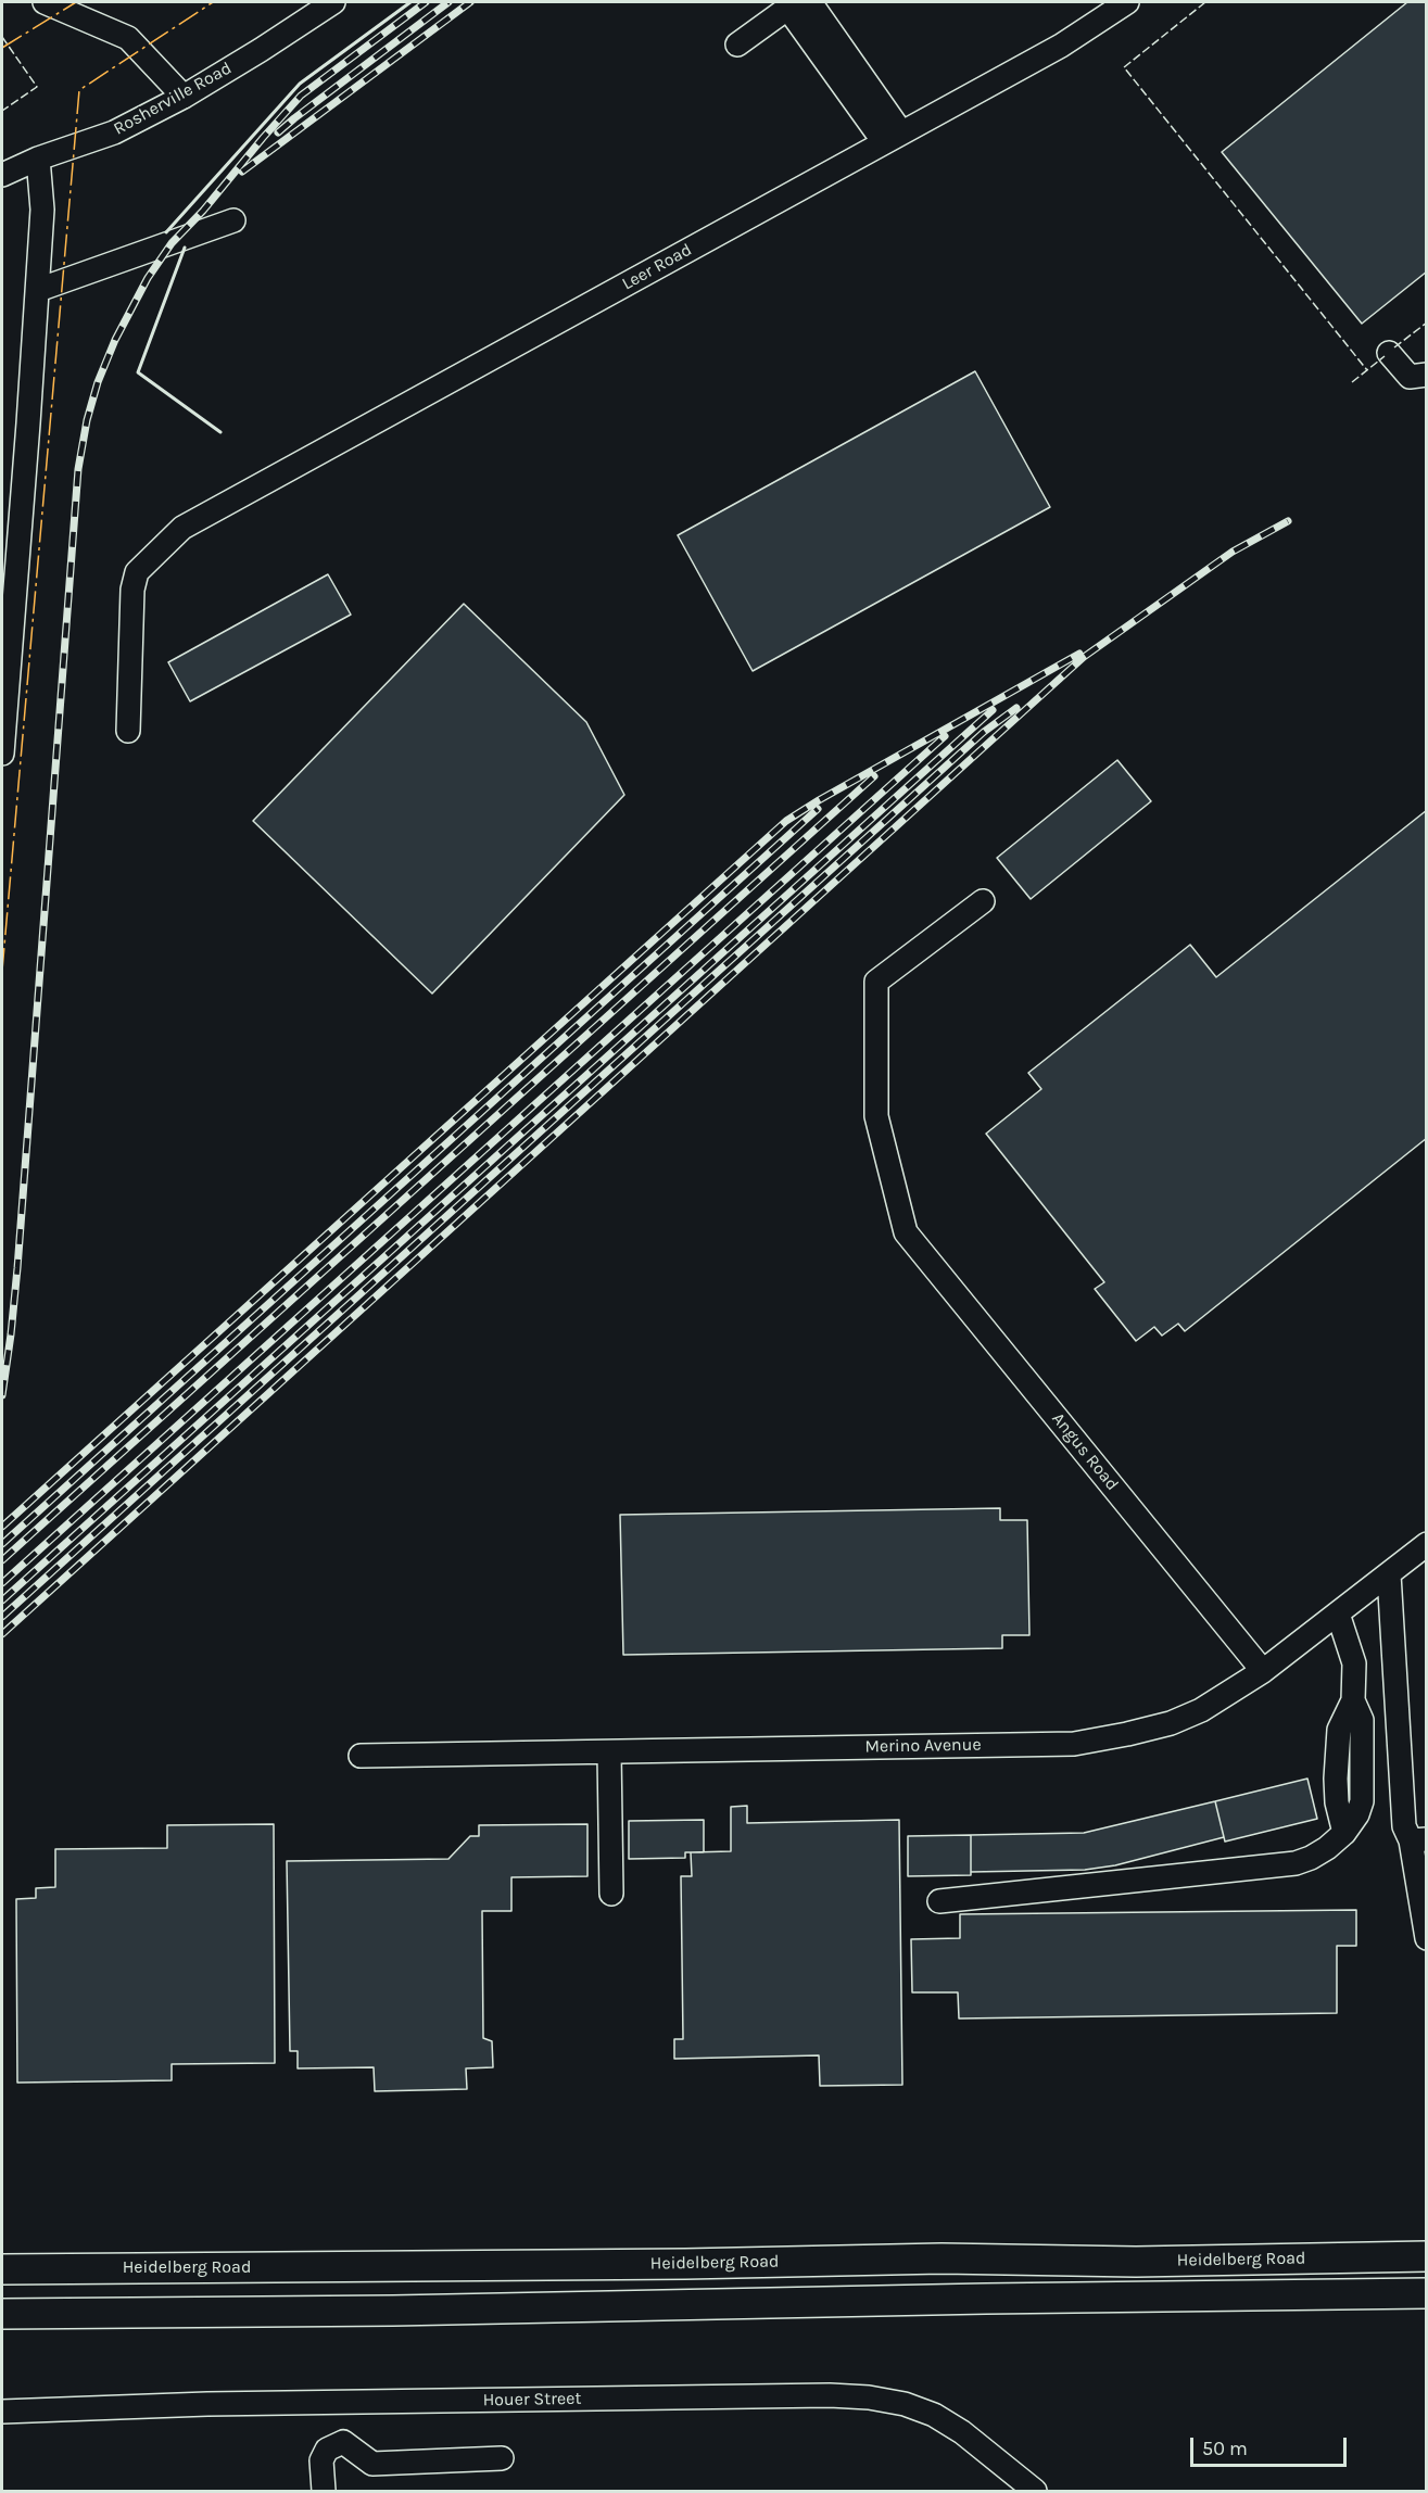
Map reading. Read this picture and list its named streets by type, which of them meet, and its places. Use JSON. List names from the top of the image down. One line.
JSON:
{"streets":{"main road":["Heidelberg Road"],"street":["Rosherville Road","Leer Road","Angus Road","Merino Avenue","Houer Street"]},"crossings":[["Angus Road","Merino Avenue"]],"scale_bar":"50 m"}
